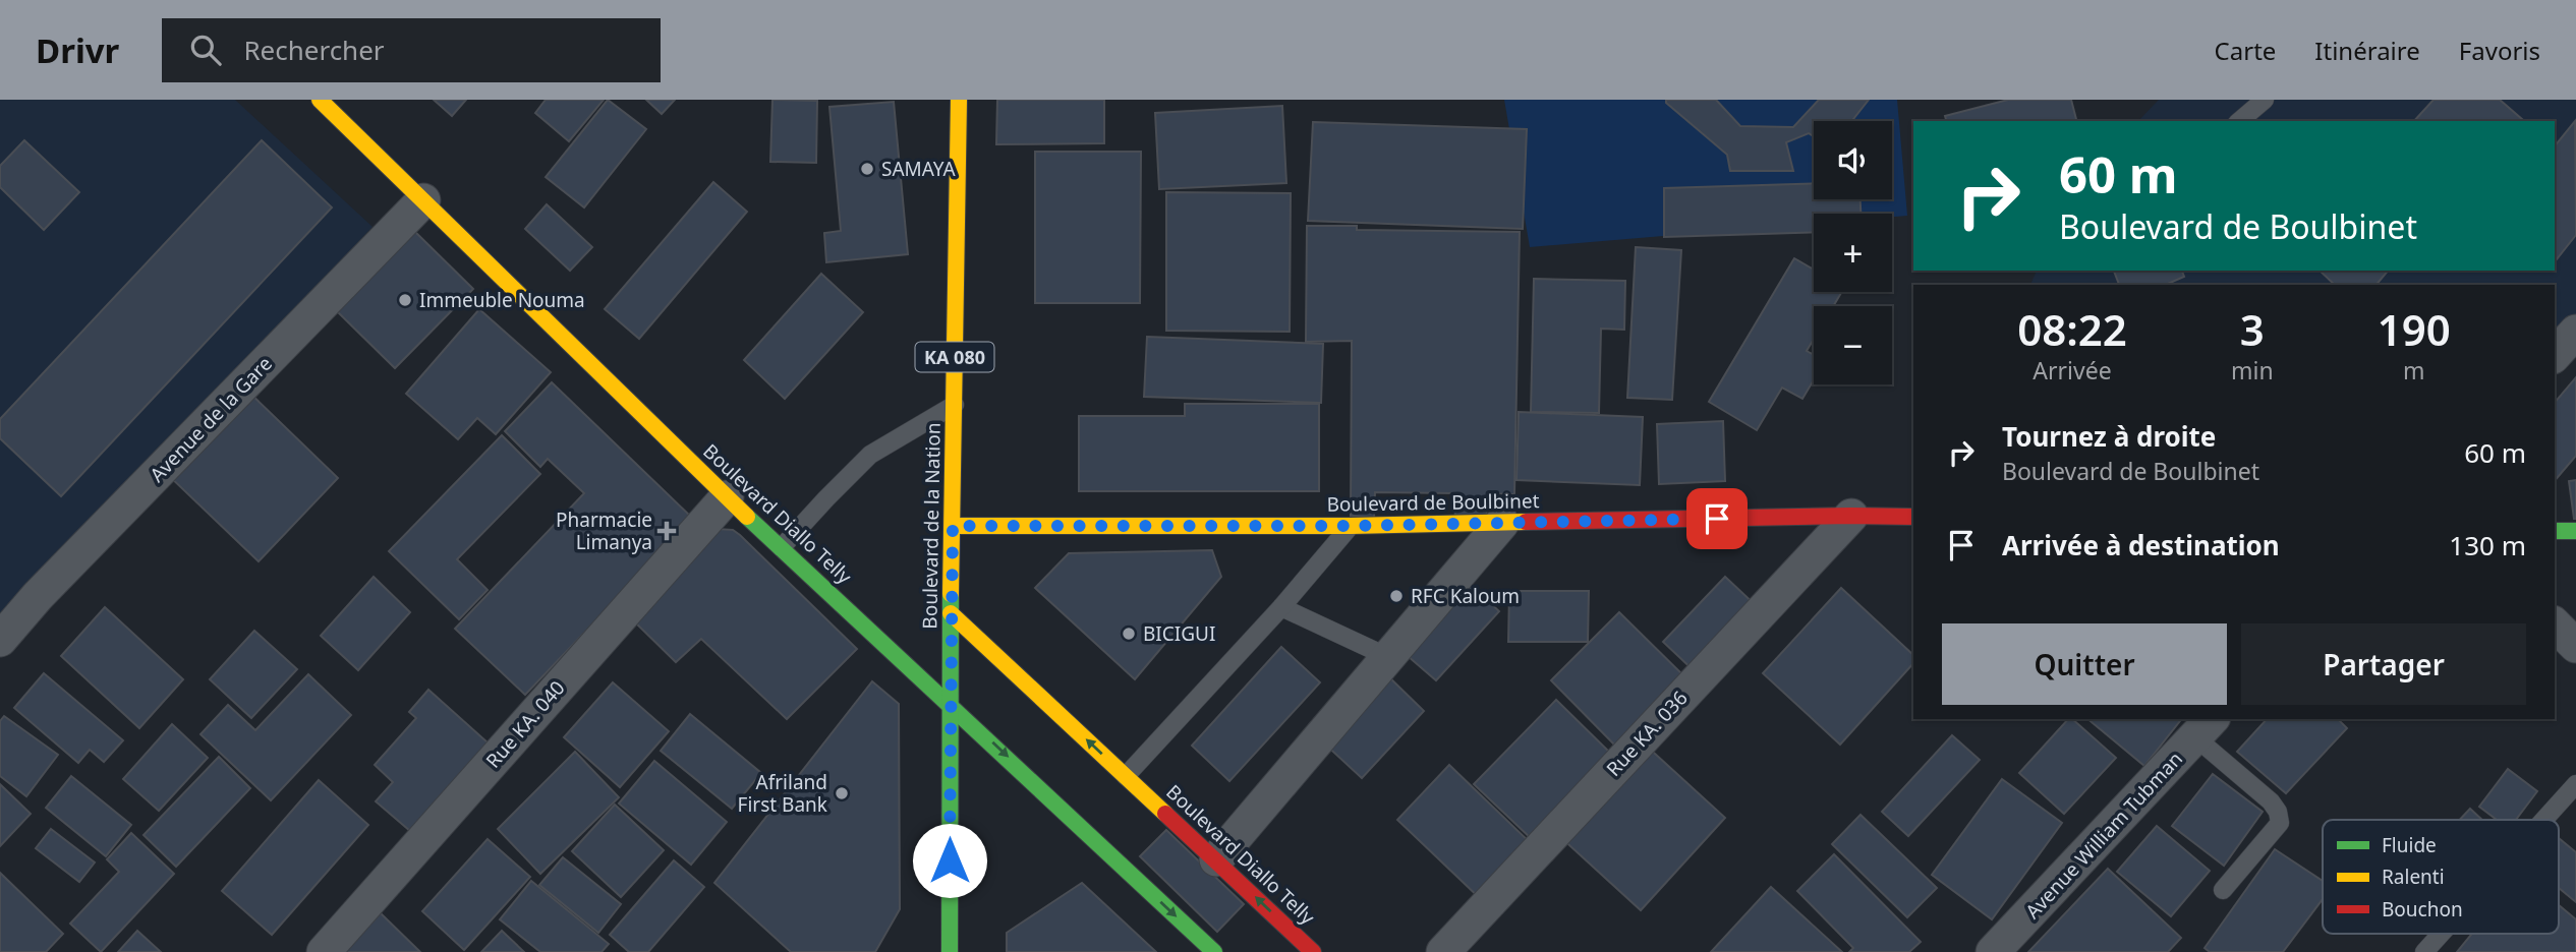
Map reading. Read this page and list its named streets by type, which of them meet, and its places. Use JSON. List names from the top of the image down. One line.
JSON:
{"streets":{"main road":["KA 080","Boulevard de Boulbinet","Boulevard Diallo Telly","Boulevard de la Nation"],"street":["Avenue de la Gare","Rue KA. 040","Rue KA. 036","Avenue William Tubman"]},"crossings":[["Avenue de la Gare","Boulevard Diallo Telly"],["Boulevard de Boulbinet","Boulevard de la Nation"],["Boulevard de Boulbinet","Rue KA. 036"],["Boulevard Diallo Telly","Boulevard de la Nation"],["Boulevard Diallo Telly","Rue KA. 040"]],"places":{"other":["SAMAYA","Immeuble Nouma","RFC Kaloum","BICIGUI","Afriland First Bank"],"health":["Pharmacie Limanya"]},"legend":["Fluide","Ralenti","Bouchon"],"page":{"header":"Drivr","search":"Rechercher","nav":["Carte","Itinéraire","Favoris"],"map_buttons":["+","−"],"turn":["60 m","Boulevard de Boulbinet"],"eta":["08:22","Arrivée","3","min","190","m"],"list":[{"name":"Tournez à droite","note":"Boulevard de Boulbinet","value":"60 m"},{"name":"Arrivée à destination","value":"130 m"}],"buttons":["Quitter","Partager"]}}
